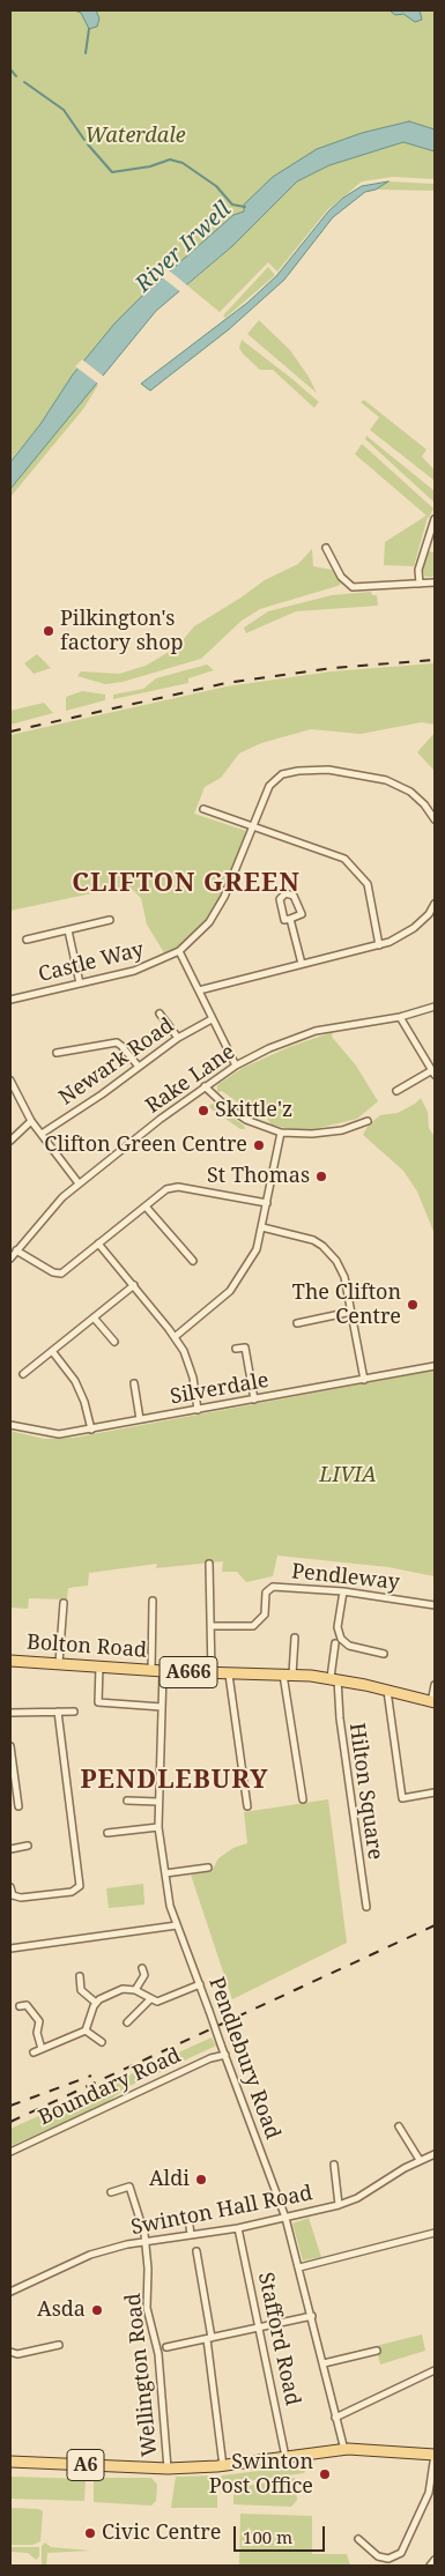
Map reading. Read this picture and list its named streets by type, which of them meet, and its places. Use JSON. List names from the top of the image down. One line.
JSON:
{"streets":{"main road":["Bolton Road","A666","A6"],"street":["Castle Way","Newark Road","Rake Lane","Silverdale","Pendleway","Hilton Square","Pendlebury Road","Boundary Road","Swinton Hall Road","Stafford Road","Wellington Road"]},"crossings":[["Bolton Road","Hilton Square"],["Bolton Road","Pendlebury Road"],["Pendlebury Road","Boundary Road"],["Pendlebury Road","Swinton Hall Road"],["Pendlebury Road","A6"],["Swinton Hall Road","Stafford Road"],["Swinton Hall Road","Wellington Road"],["Stafford Road","A6"],["Wellington Road","A6"]],"districts":["CLIFTON GREEN","PENDLEBURY"],"water":["River Irwell"],"parks":["Waterdale","LIVIA"],"places":["Pilkington's factory shop","Skittle'z","Clifton Green Centre","St Thomas","The Clifton Centre","Aldi","Asda","Swinton Post Office","Civic Centre"],"scale_bar":"100 m"}
